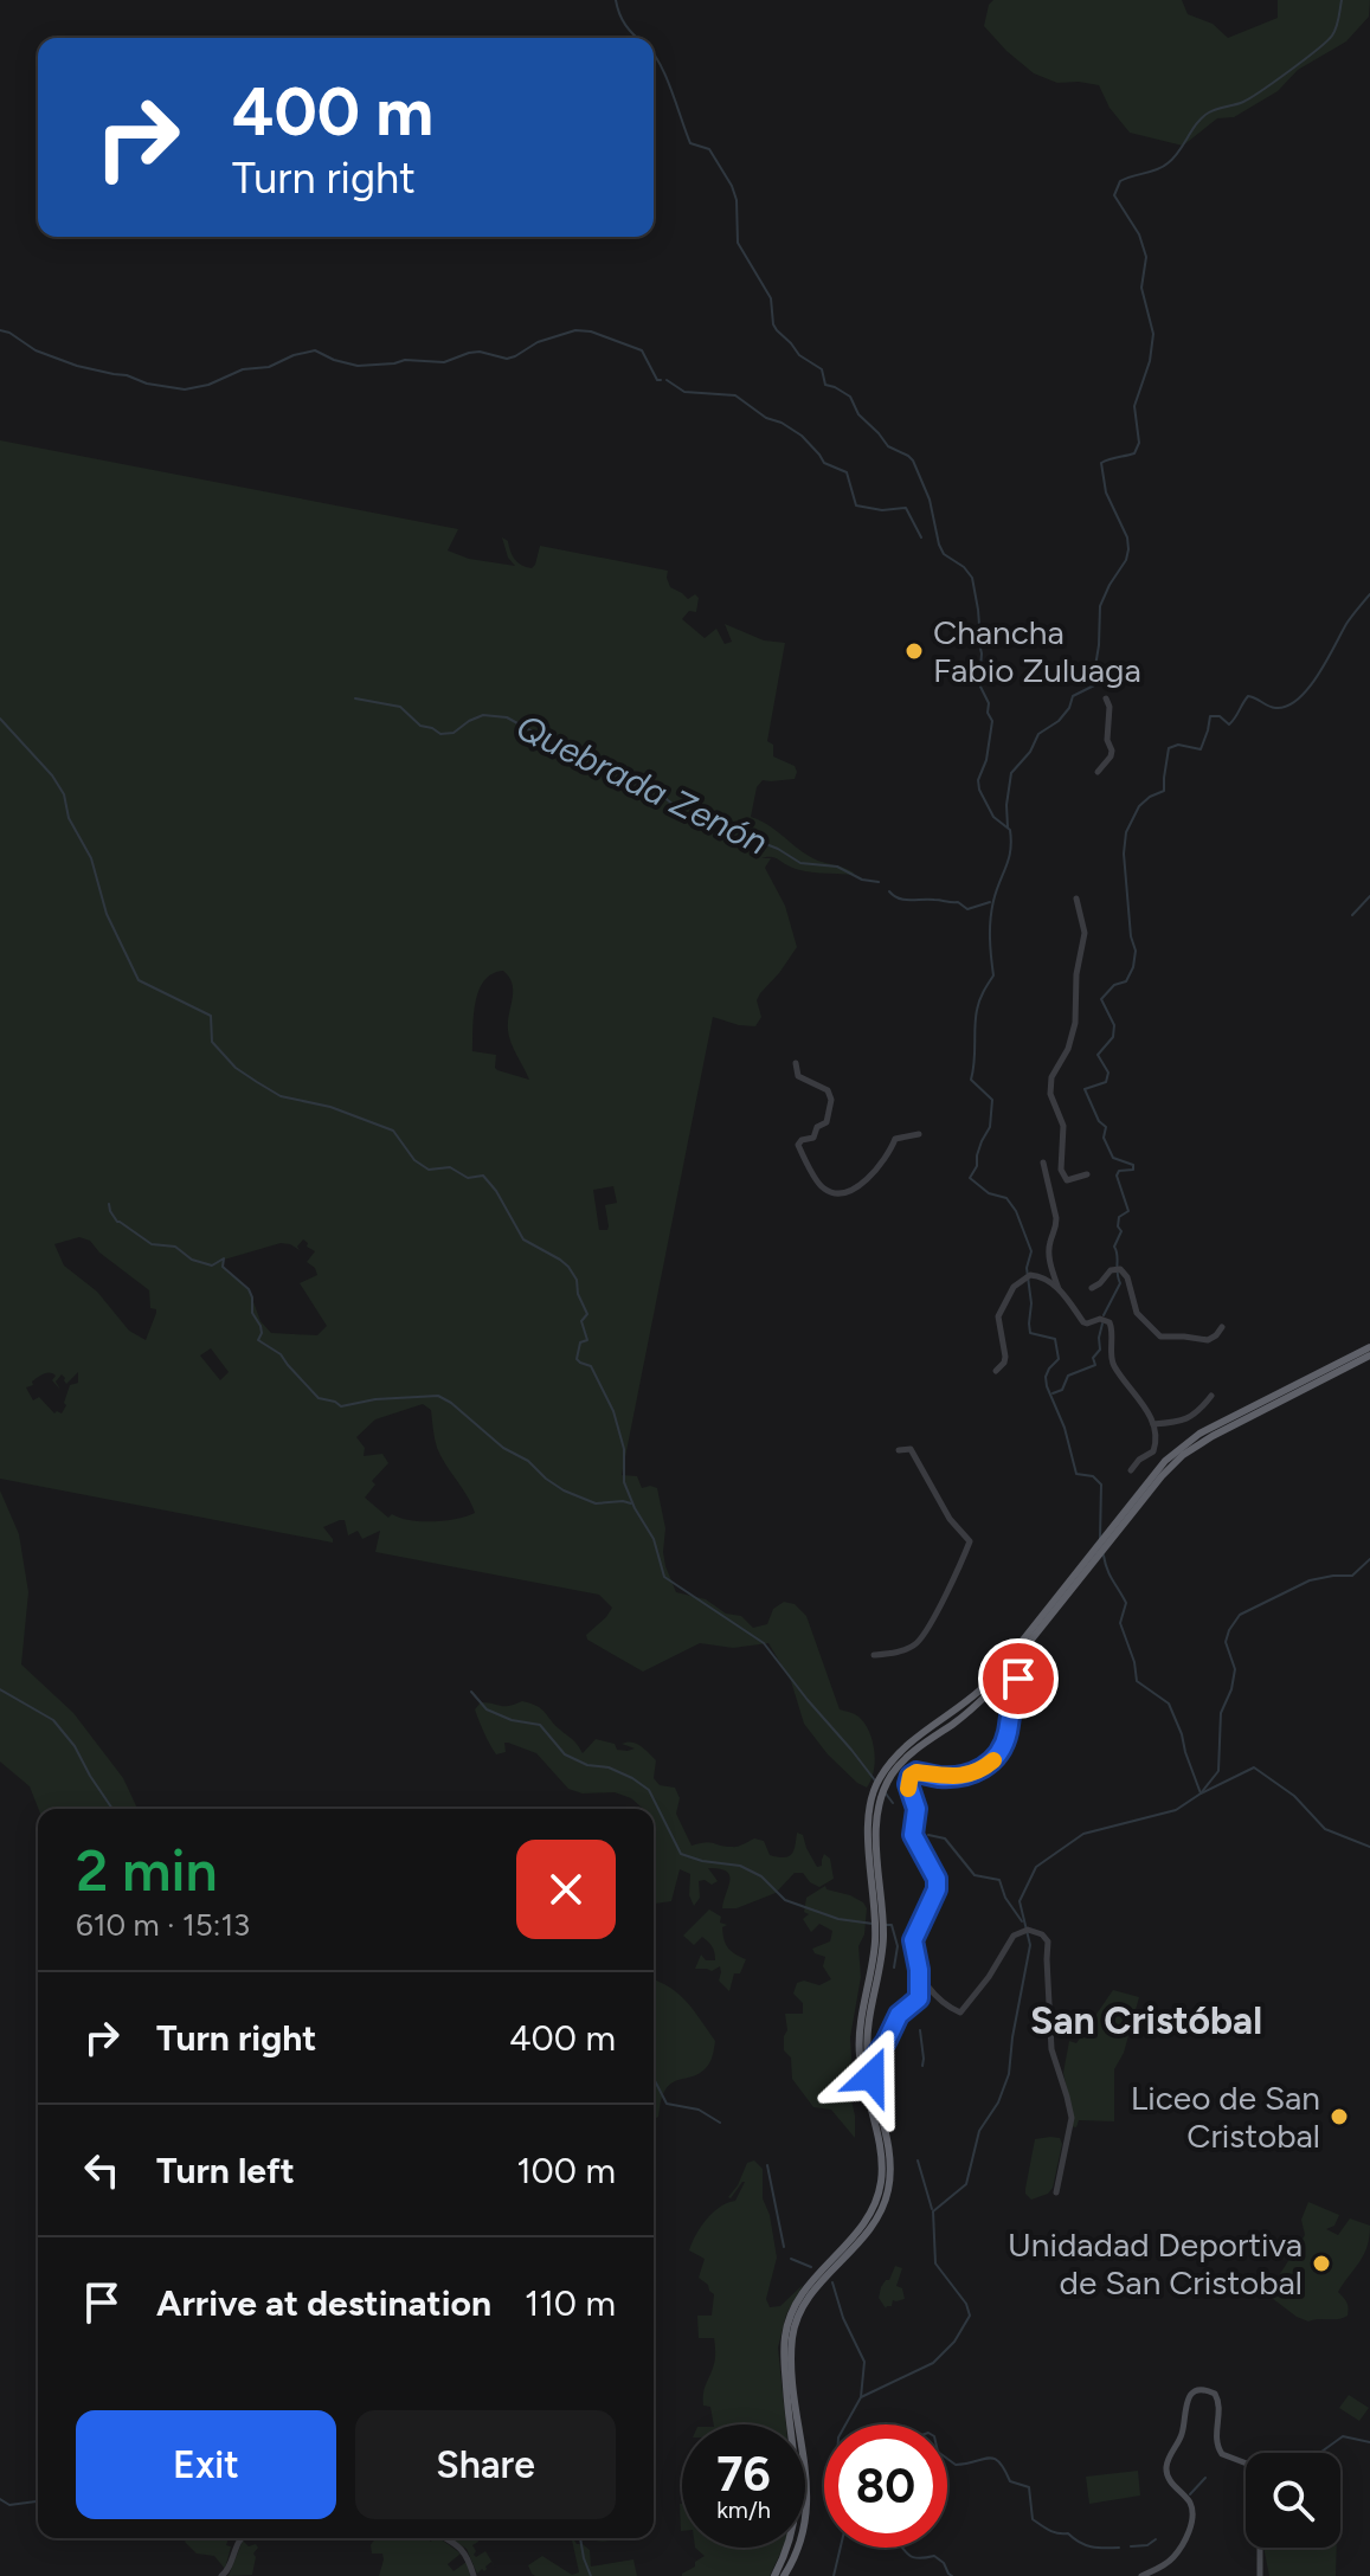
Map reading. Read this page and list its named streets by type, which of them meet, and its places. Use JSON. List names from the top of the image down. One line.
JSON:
{"districts":["San Cristóbal"],"water":["Quebrada Zenón"],"places":["Chancha Fabio Zuluaga","Liceo de San Cristobal","Unidadad Deportiva de San Cristobal"],"page":{"turn":["400 m","Turn right"],"heading":["2 min","610 m · 15:13"],"list":[{"name":"Turn right","value":"400 m"},{"name":"Turn left","value":"100 m"},{"name":"Arrive at destination","value":"110 m"}],"buttons":["Exit","Share"],"speed":"76 km/h","limit":"80"}}
